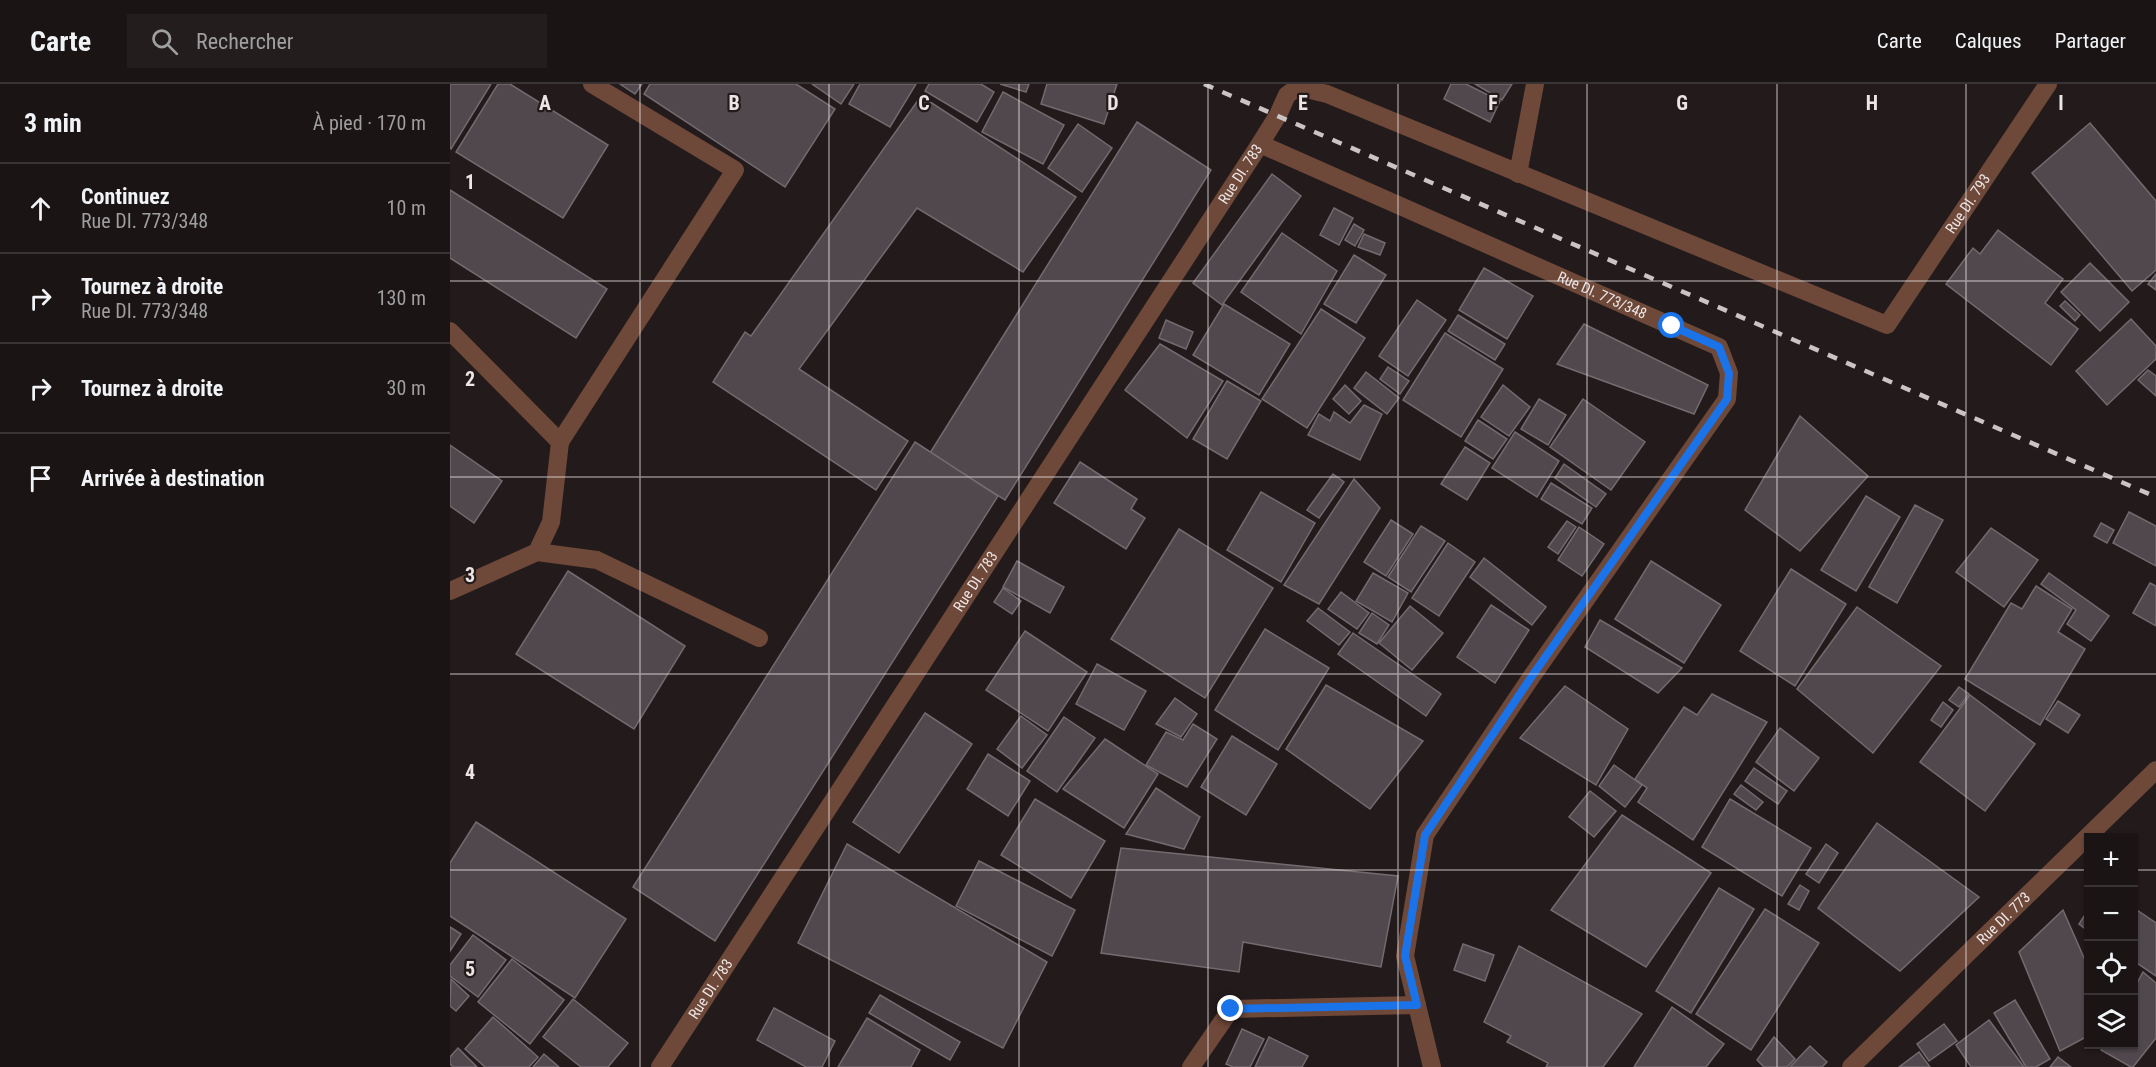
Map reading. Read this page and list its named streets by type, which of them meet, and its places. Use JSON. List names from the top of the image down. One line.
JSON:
{"streets":{"street":["Rue DI. 783","Rue DI. 793","Rue DI. 773/348","Rue DI. 773"]},"crossings":[["Rue DI. 783","Rue DI. 793"],["Rue DI. 783","Rue DI. 773/348"]],"page":{"header":"Carte","search":"Rechercher","nav":["Carte","Calques","Partager"],"heading":["3 min","À pied · 170 m"],"list":[["Continuez","Rue DI. 773/348","10 m"],["Tournez à droite","Rue DI. 773/348","130 m"],["Tournez à droite","30 m"],"Arrivée à destination"],"map_buttons":["+","−"]},"grid":{"columns":["A","B","C","D","E","F","G","H","I"],"rows":["1","2","3","4","5"]}}
